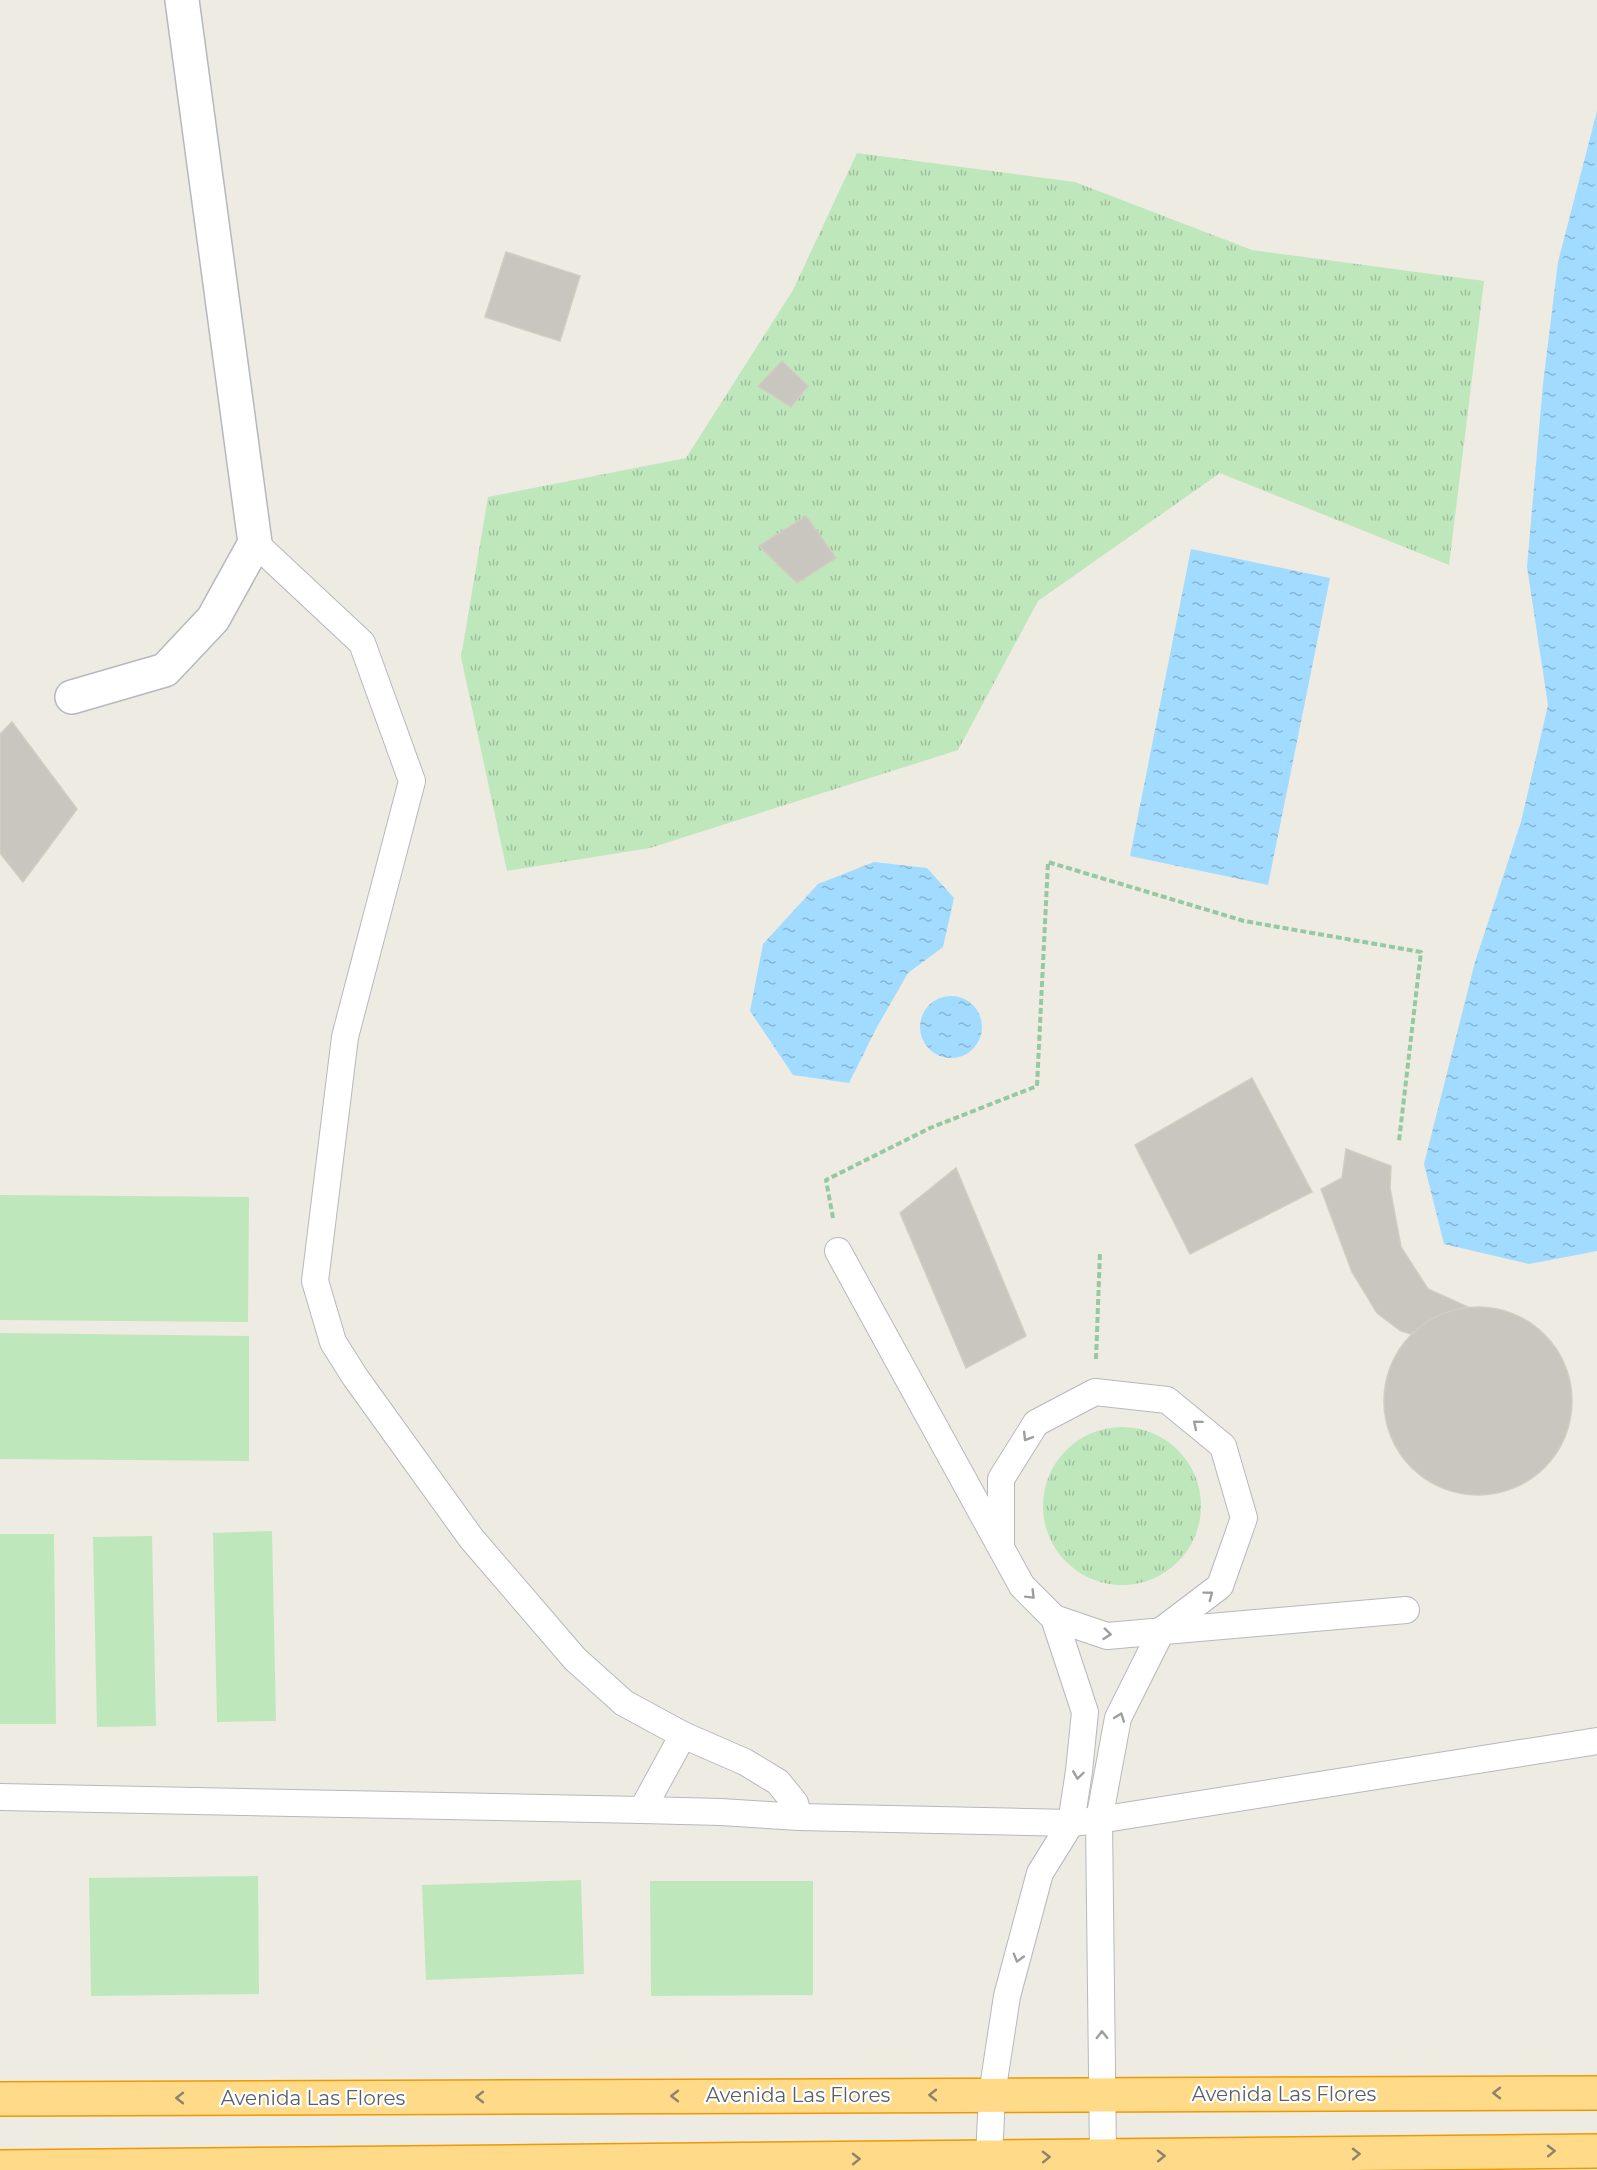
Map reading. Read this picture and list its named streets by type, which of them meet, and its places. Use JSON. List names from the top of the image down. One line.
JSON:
{"streets":{"highway":["Avenida Las Flores"]}}
